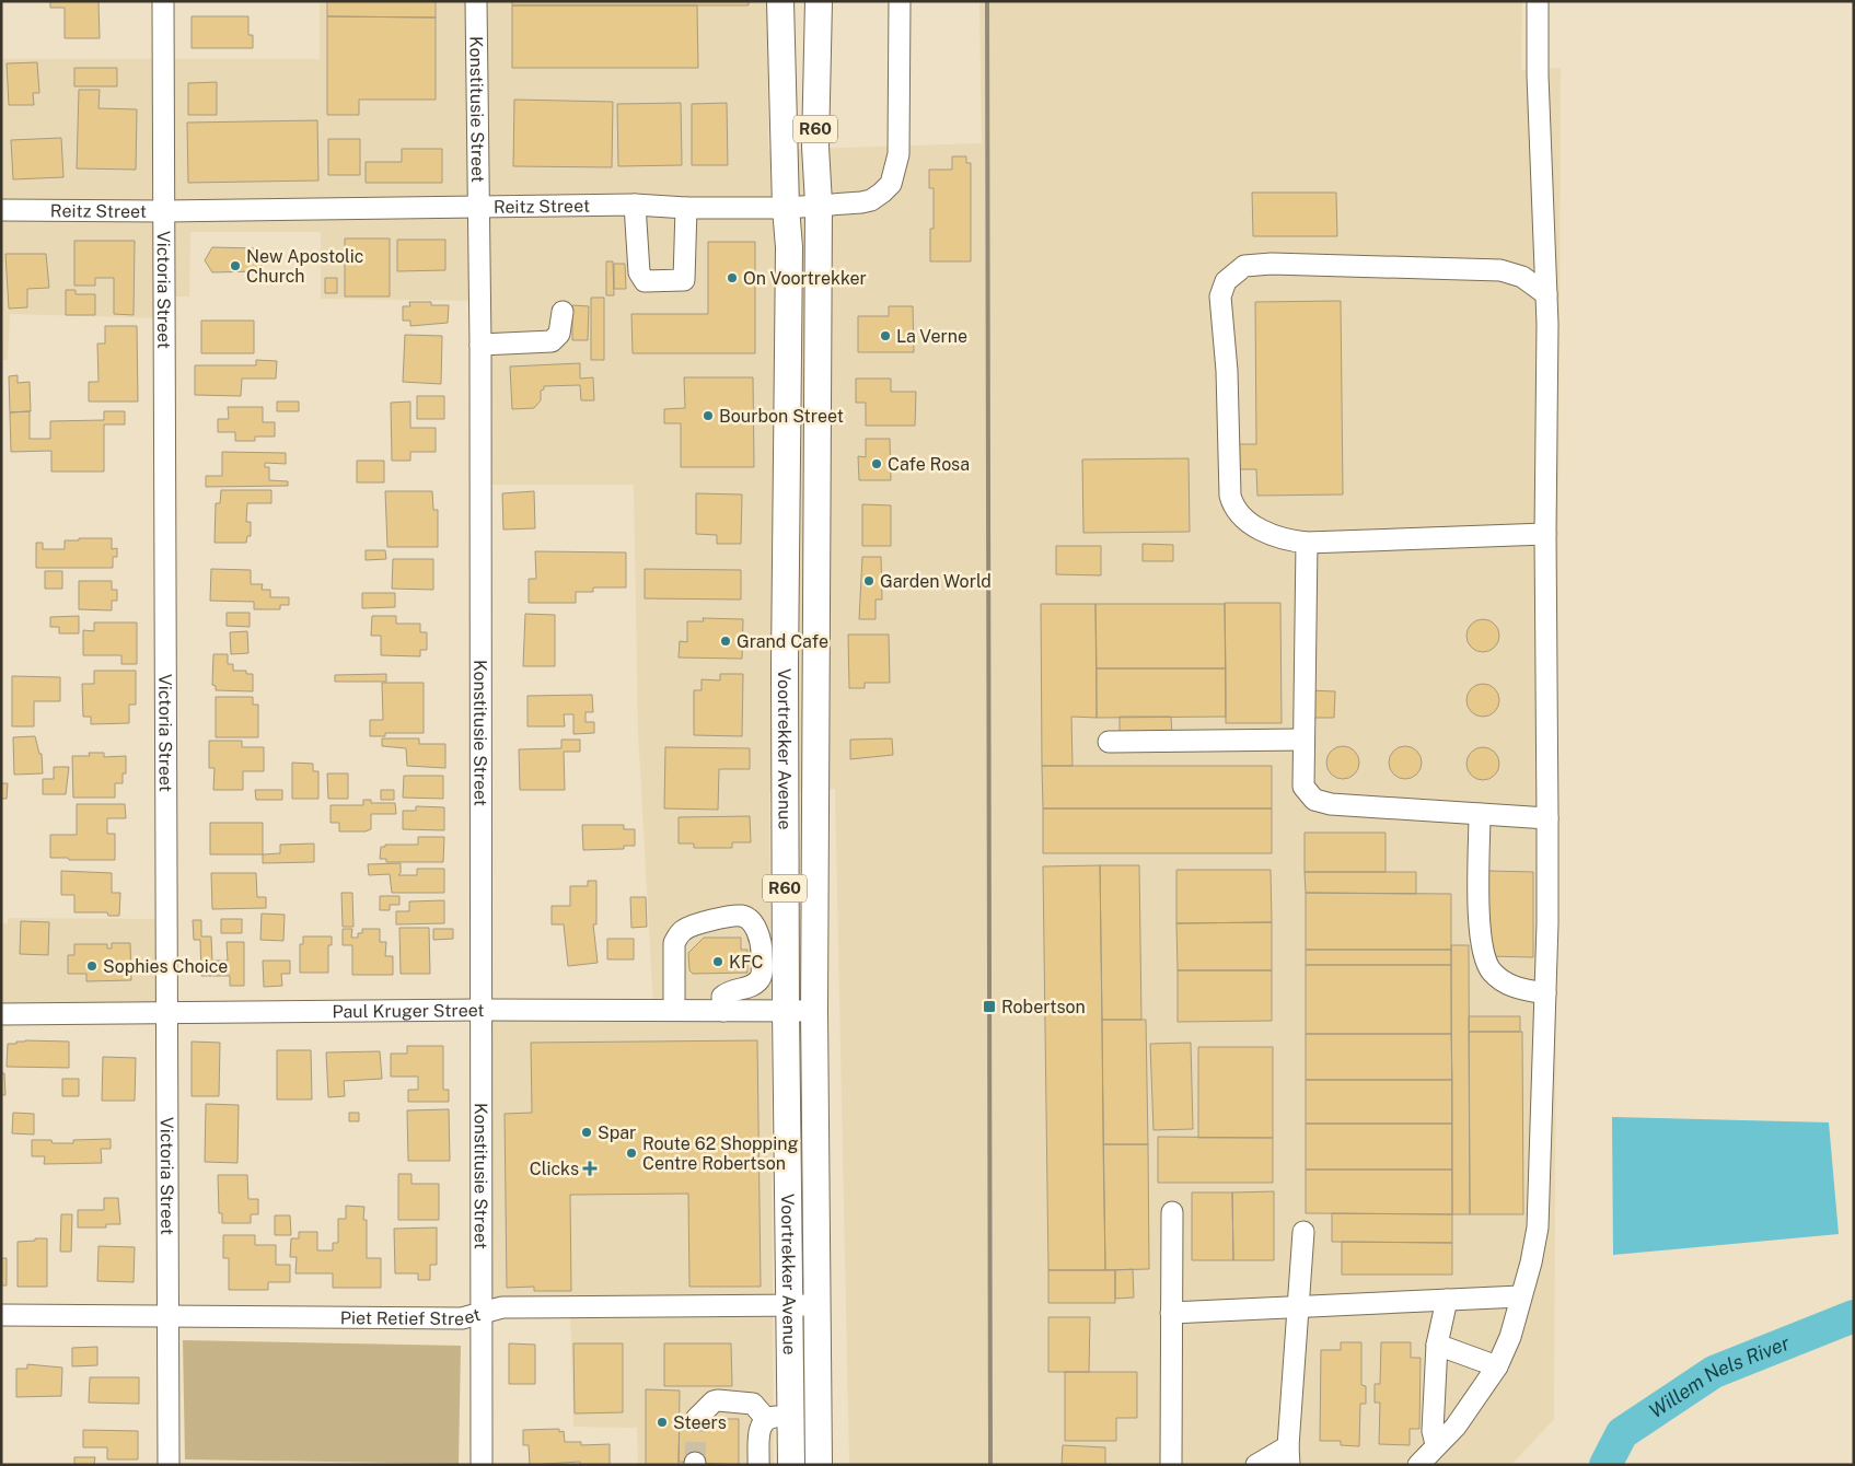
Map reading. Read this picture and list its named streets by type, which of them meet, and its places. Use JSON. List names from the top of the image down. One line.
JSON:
{"streets":{"main road":["R60","Voortrekker Avenue"],"street":["Konstitusie Street","Reitz Street","Victoria Street","Paul Kruger Street","Piet Retief Street"]},"crossings":[["Konstitusie Street","Reitz Street"],["Konstitusie Street","Paul Kruger Street"],["Konstitusie Street","Piet Retief Street"],["Reitz Street","Victoria Street"],["Reitz Street","Voortrekker Avenue"],["Victoria Street","Paul Kruger Street"],["Victoria Street","Piet Retief Street"],["Voortrekker Avenue","Paul Kruger Street"],["Voortrekker Avenue","Piet Retief Street"]],"water":["Willem Nels River"],"places":{"other":["New Apostolic Church","On Voortrekker","La Verne","Bourbon Street","Cafe Rosa","Garden World","Grand Cafe","KFC","Sophies Choice","Spar","Route 62 Shopping Centre Robertson","Steers"],"transit":["Robertson"],"health":["Clicks"]}}
